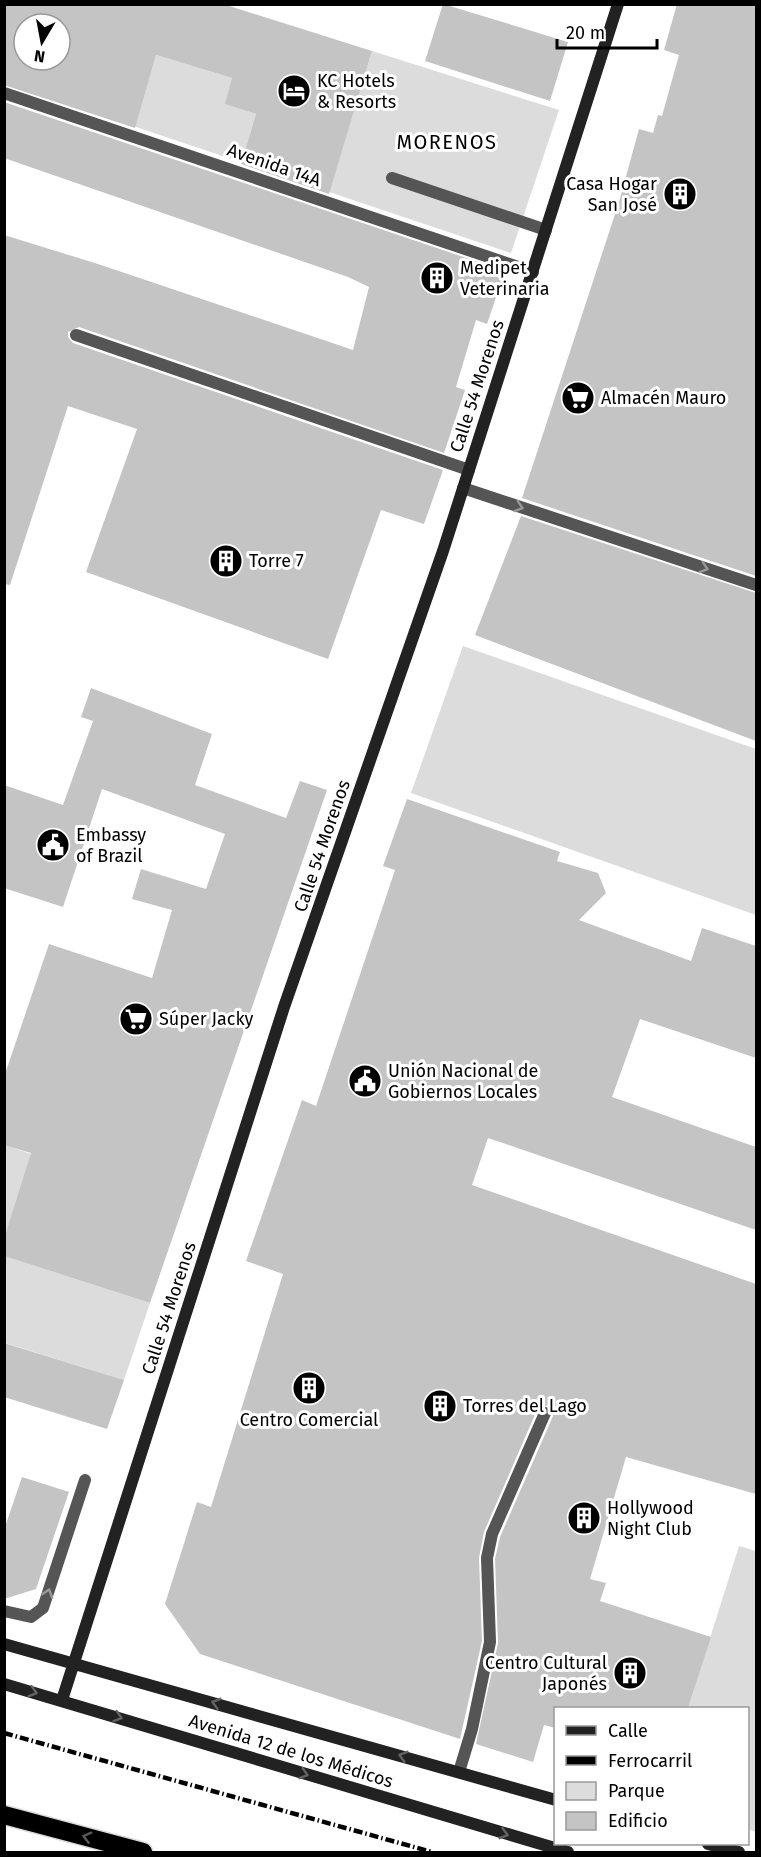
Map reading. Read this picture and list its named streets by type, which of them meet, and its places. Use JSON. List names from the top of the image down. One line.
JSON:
{"streets":{"main road":["Calle 54 Morenos","Avenida 12 de los Médicos"],"lane":["Avenida 14A"]},"crossings":[["Avenida 14A","Calle 54 Morenos"],["Calle 54 Morenos","Avenida 12 de los Médicos"]],"districts":["MORENOS"],"places":{"hotel":["KC Hotels & Resorts"],"building":["Casa Hogar San José","Medipet Veterinaria","Torre 7","Centro Comercial","Torres del Lago","Hollywood Night Club","Centro Cultural Japonés"],"supermarket":["Almacén Mauro","Súper Jacky"],"public building":["Embassy of Brazil","Unión Nacional de Gobiernos Locales"]},"legend":["Calle","Ferrocarril","Parque","Edificio"],"scale_bar":"20 m","north":"bottom"}
